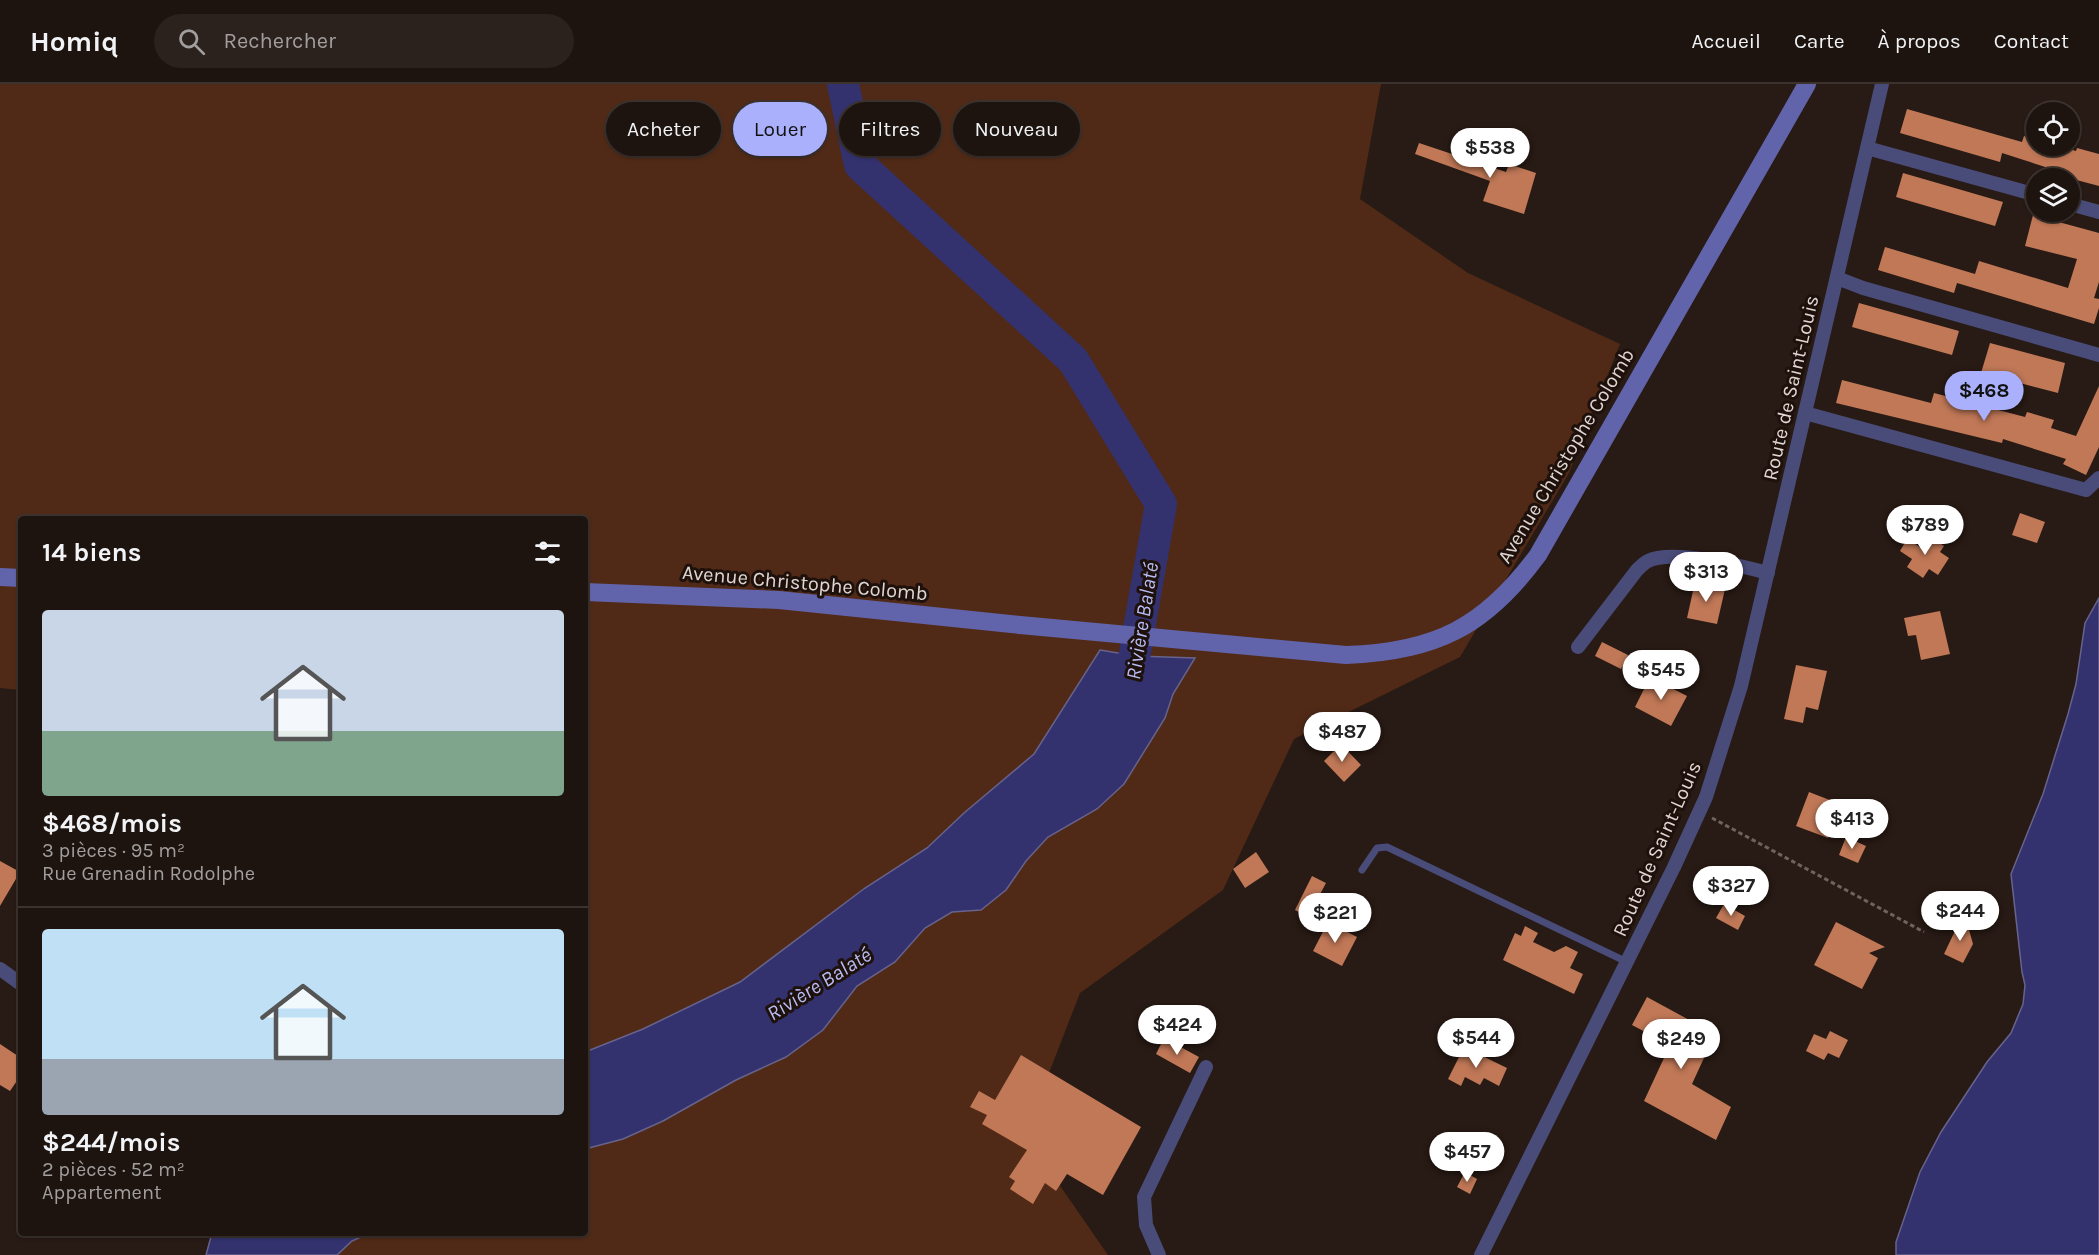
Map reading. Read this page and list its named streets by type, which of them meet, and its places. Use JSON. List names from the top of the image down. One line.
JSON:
{"streets":{"street":["Route de Saint-Louis","Avenue Christophe Colomb"]},"water":["Rivière Balaté"],"page":{"header":"Homiq","search":"Rechercher","nav":["Accueil","Carte","À propos","Contact"],"chip":["Acheter","Louer","Filtres","Nouveau"],"price":["$538","$468","$789","$313","$545","$487","$413","$327","$244","$221","$424","$544","$249","$457"],"heading":"14 biens","list":[{"name":"$468/mois","note":"3 pièces · 95 m² · Rue Grenadin Rodolphe"},{"name":"$244/mois","note":"2 pièces · 52 m² · Appartement"}]}}
